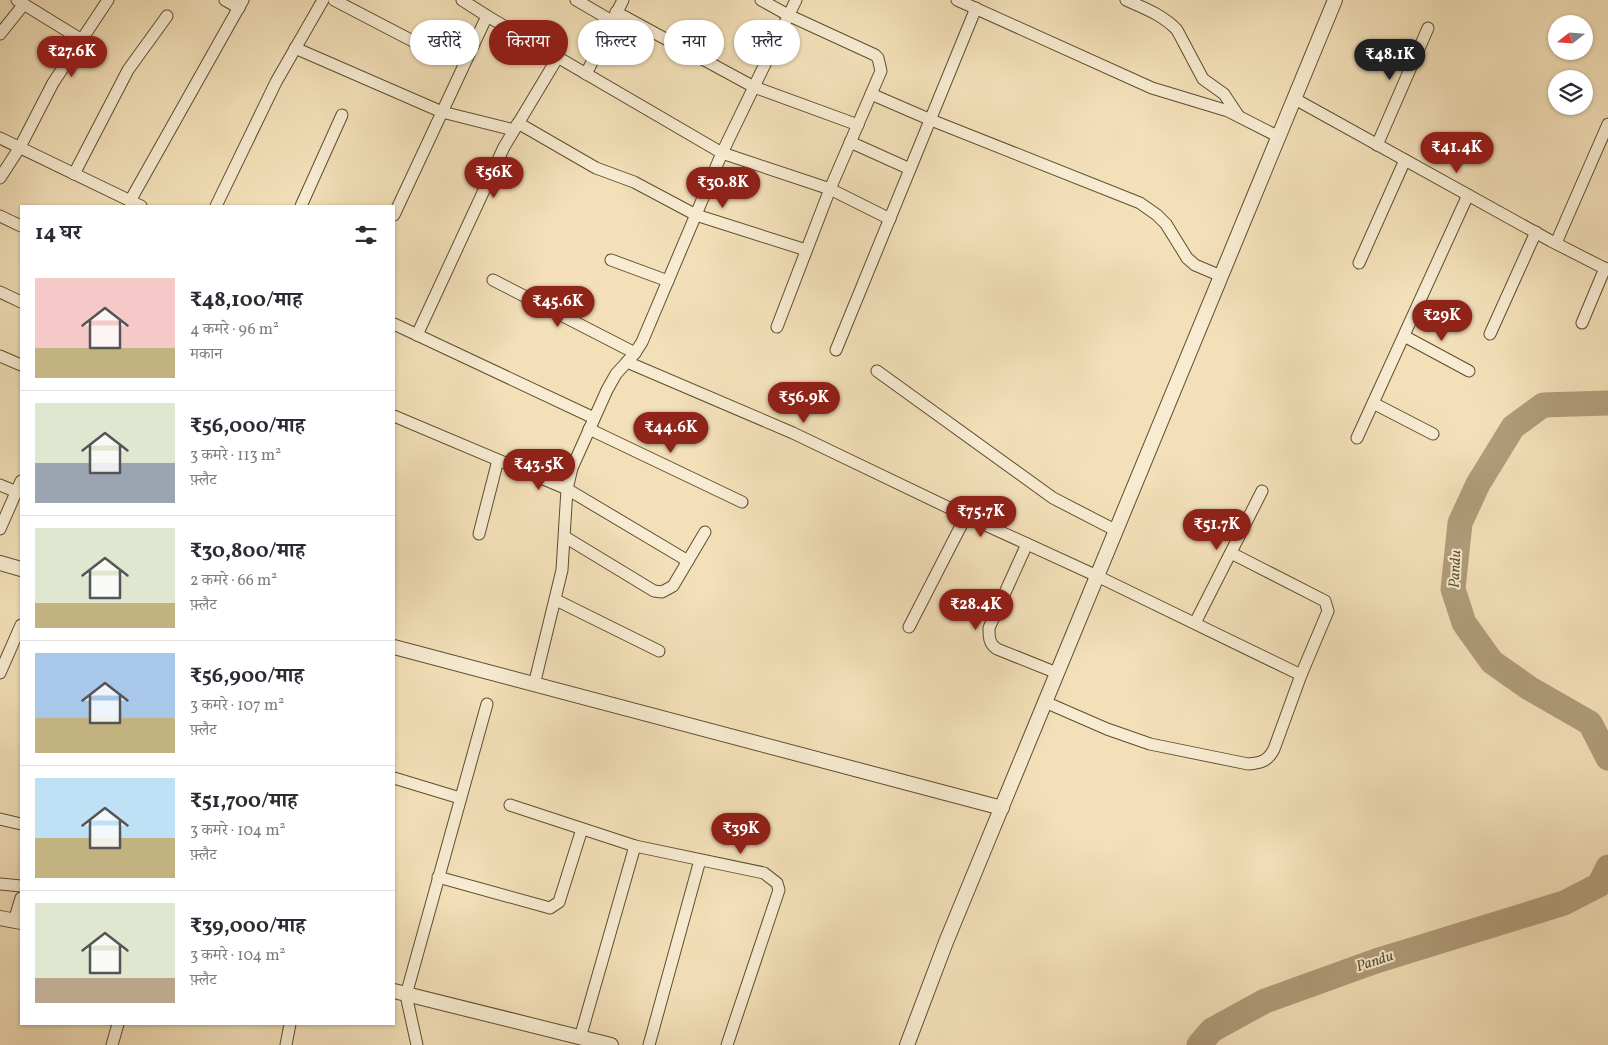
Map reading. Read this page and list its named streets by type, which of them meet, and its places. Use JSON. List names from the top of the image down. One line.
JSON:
{"water":["Pandu"],"north":"left","page":{"chip":["खरीदें","किराया","फ़िल्टर","नया","फ़्लैट"],"price":["₹27.6K","₹48.1K","₹41.4K","₹56K","₹30.8K","₹45.6K","₹29K","₹56.9K","₹44.6K","₹43.5K","₹75.7K","₹51.7K","₹28.4K","₹39K"],"heading":"14 घर","list":[{"name":"₹48,100/माह","note":"4 कमरे · 96 m² · मकान"},{"name":"₹56,000/माह","note":"3 कमरे · 113 m² · फ़्लैट"},{"name":"₹30,800/माह","note":"2 कमरे · 66 m² · फ़्लैट"},{"name":"₹56,900/माह","note":"3 कमरे · 107 m² · फ़्लैट"},{"name":"₹51,700/माह","note":"3 कमरे · 104 m² · फ़्लैट"},{"name":"₹39,000/माह","note":"3 कमरे · 104 m² · फ़्लैट"}]}}
